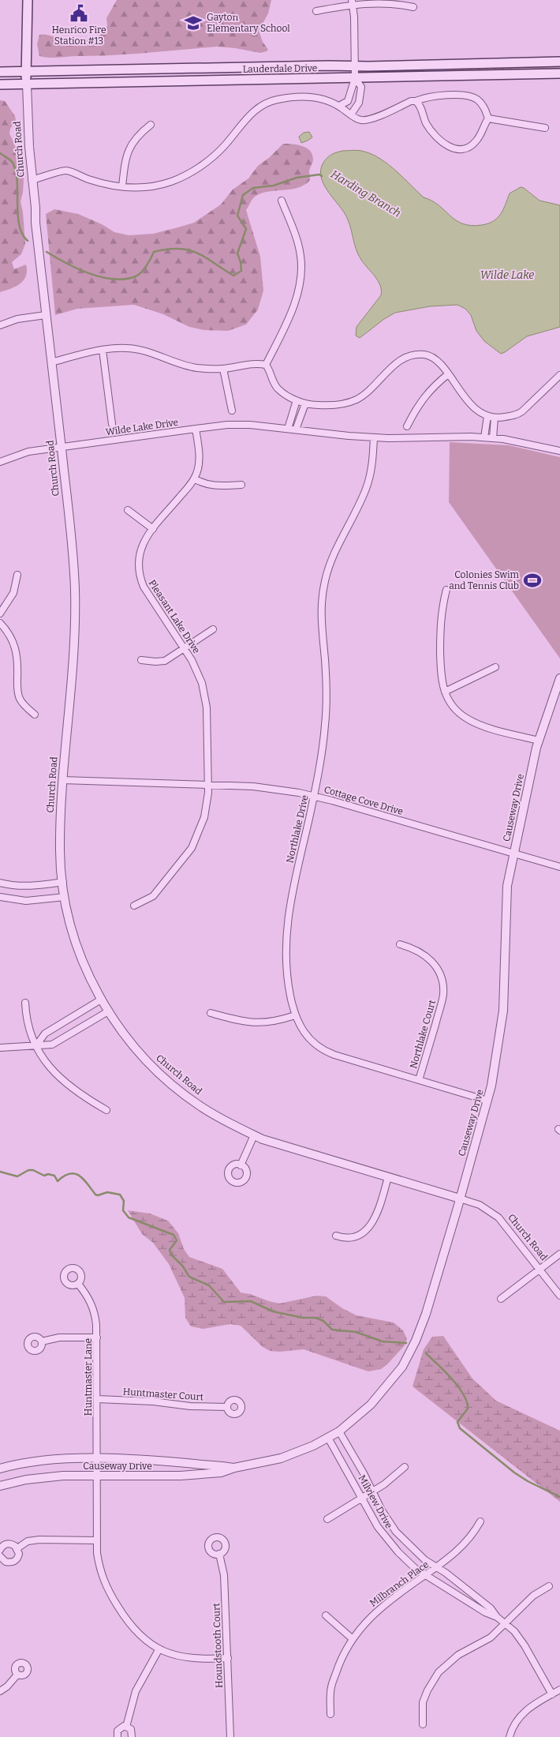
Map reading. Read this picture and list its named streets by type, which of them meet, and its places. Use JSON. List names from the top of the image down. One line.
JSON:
{"streets":{"main road":["Lauderdale Drive","Church Road"],"street":["Wilde Lake Drive","Pleasant Lake Drive","Cottage Cove Drive","Causeway Drive","Northlake Drive","Northlake Court","Huntmaster Lane","Huntmaster Court","Milview Drive","Milbranch Place","Houndstooth Court"]},"crossings":[["Lauderdale Drive","Church Road"],["Church Road","Wilde Lake Drive"],["Church Road","Cottage Cove Drive"],["Church Road","Causeway Drive"],["Wilde Lake Drive","Pleasant Lake Drive"],["Wilde Lake Drive","Northlake Drive"],["Pleasant Lake Drive","Cottage Cove Drive"],["Cottage Cove Drive","Causeway Drive"],["Cottage Cove Drive","Northlake Drive"],["Causeway Drive","Northlake Drive"],["Causeway Drive","Huntmaster Lane"],["Causeway Drive","Milview Drive"],["Northlake Drive","Northlake Court"],["Huntmaster Lane","Huntmaster Court"],["Huntmaster Lane","Houndstooth Court"],["Milview Drive","Milbranch Place"]],"water":["Harding Branch","Wilde Lake"],"places":{"public building":["Henrico Fire Station #13"],"school or university":["Gayton Elementary School"],"sports":["Colonies Swim and Tennis Club"]}}
